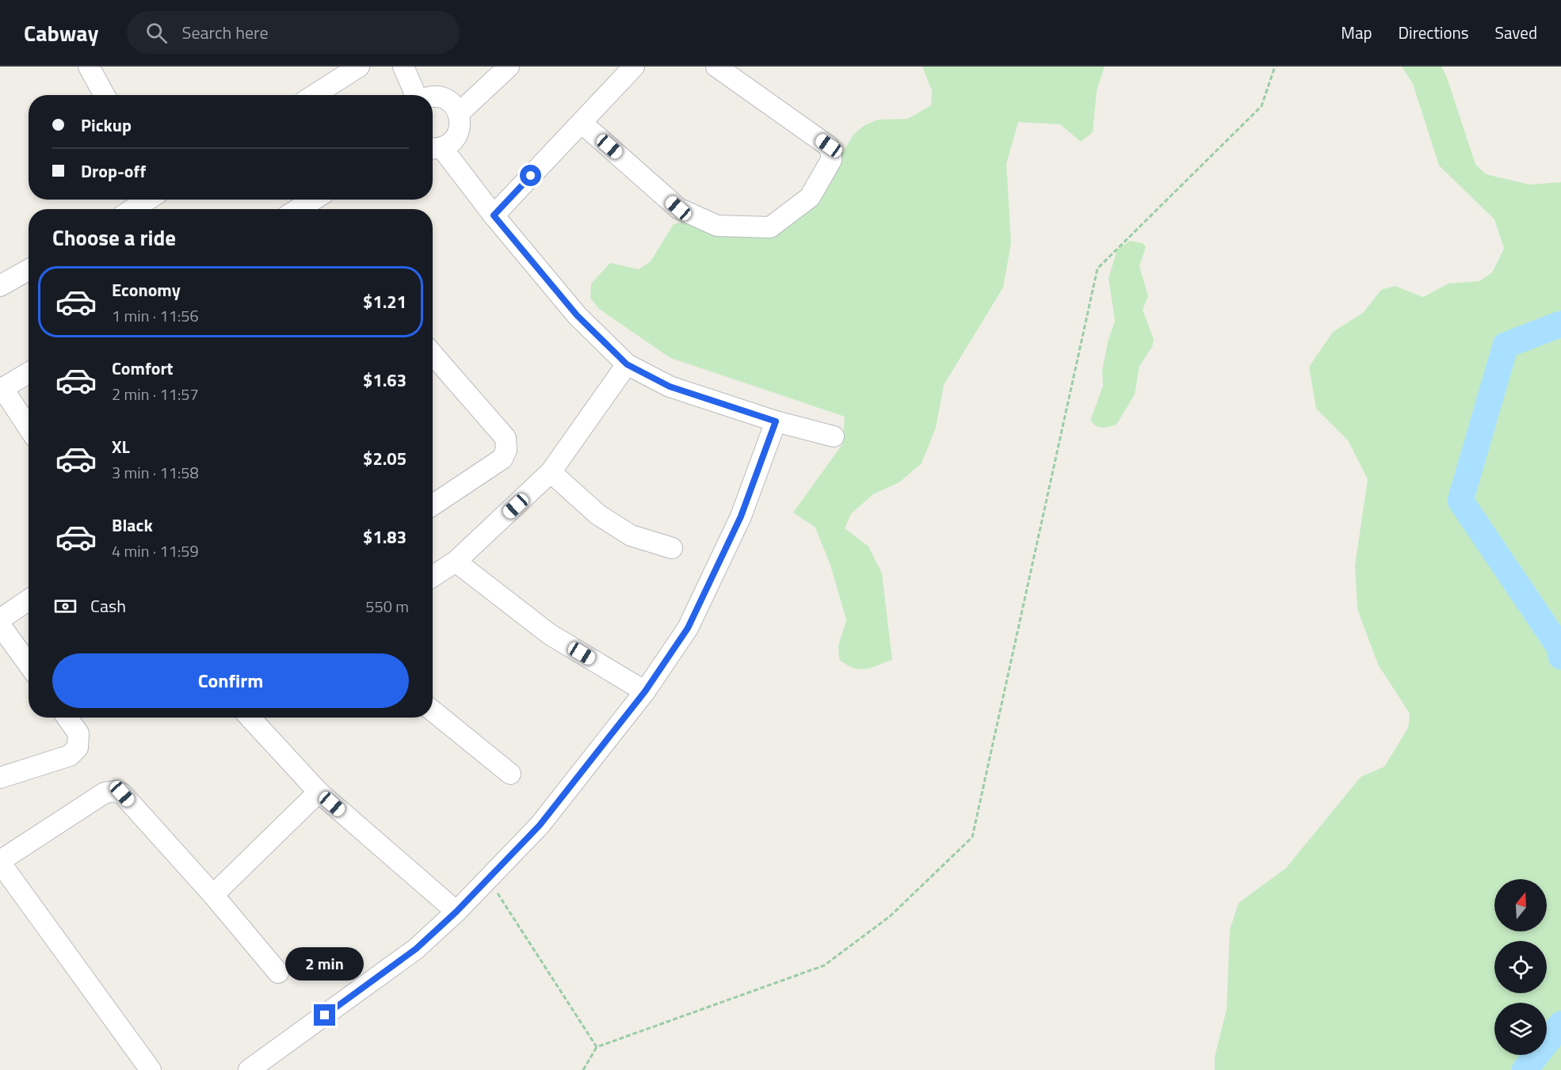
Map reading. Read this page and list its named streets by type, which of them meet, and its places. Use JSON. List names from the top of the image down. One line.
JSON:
{"north":"top","page":{"header":"Cabway","search":"Search here","nav":["Map","Directions","Saved"],"banner":["Pickup","Drop-off"],"heading":"Choose a ride","list":[{"name":"Economy","note":"1 min · 11:56","value":"$1.21"},{"name":"Comfort","note":"2 min · 11:57","value":"$1.63"},{"name":"XL","note":"3 min · 11:58","value":"$2.05"},{"name":"Black","note":"4 min · 11:59","value":"$1.83"}],"pay":["Cash","550 m"],"buttons":"Confirm","bubble":"2 min"}}
